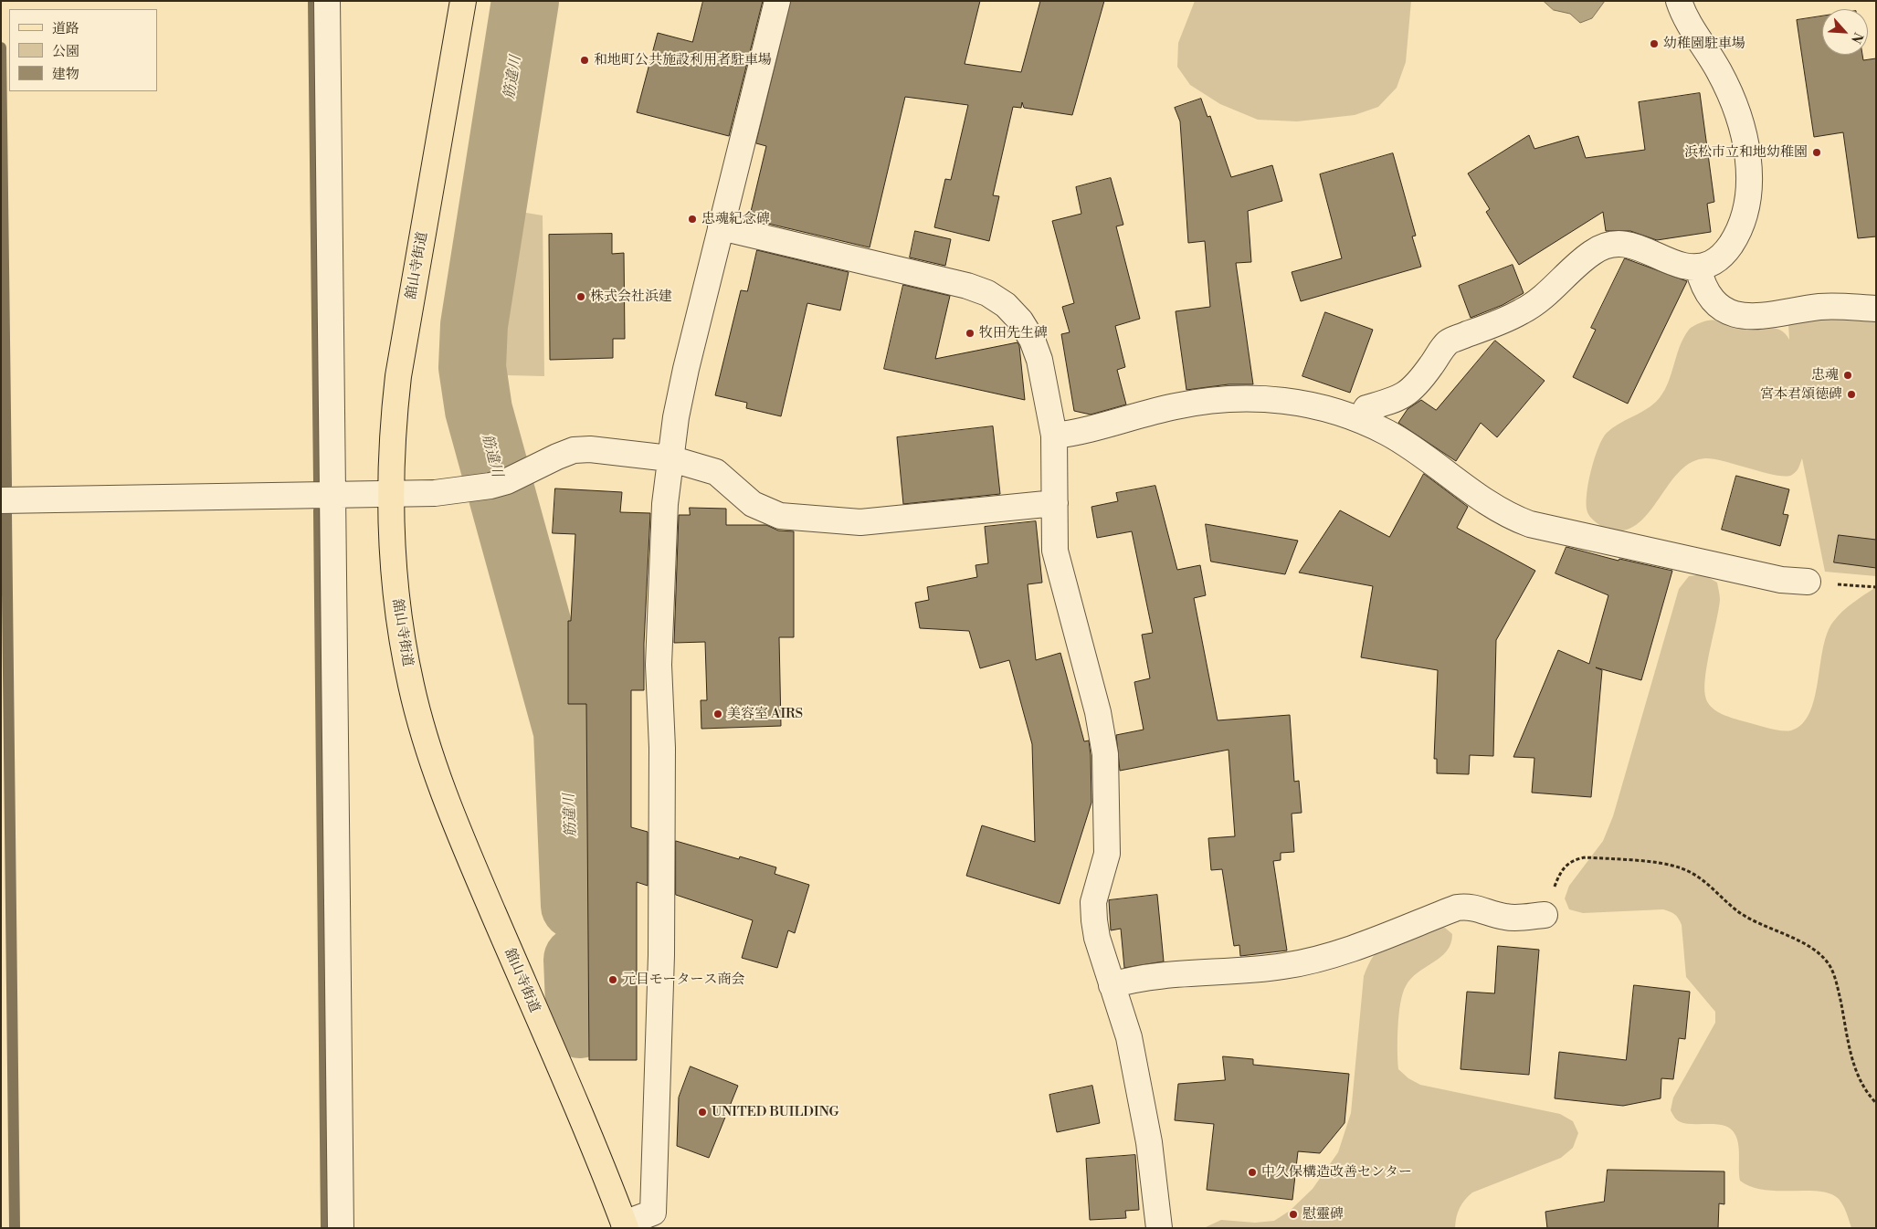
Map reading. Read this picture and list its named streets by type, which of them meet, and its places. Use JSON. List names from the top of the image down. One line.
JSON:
{"streets":{"main road":["舘山寺街道"]},"water":["筋違川"],"places":["幼稚園駐車場","和地町公共施設利用者駐車場","浜松市立和地幼稚園","忠魂紀念碑","株式会社浜建","牧田先生碑","忠魂","宮本君頌徳碑","美容室 AIRS","元目モータース商会","UNITED BUILDING","中久保構造改善センター","慰靈碑"],"legend":["道路","公園","建物"],"north":"bottom right"}
